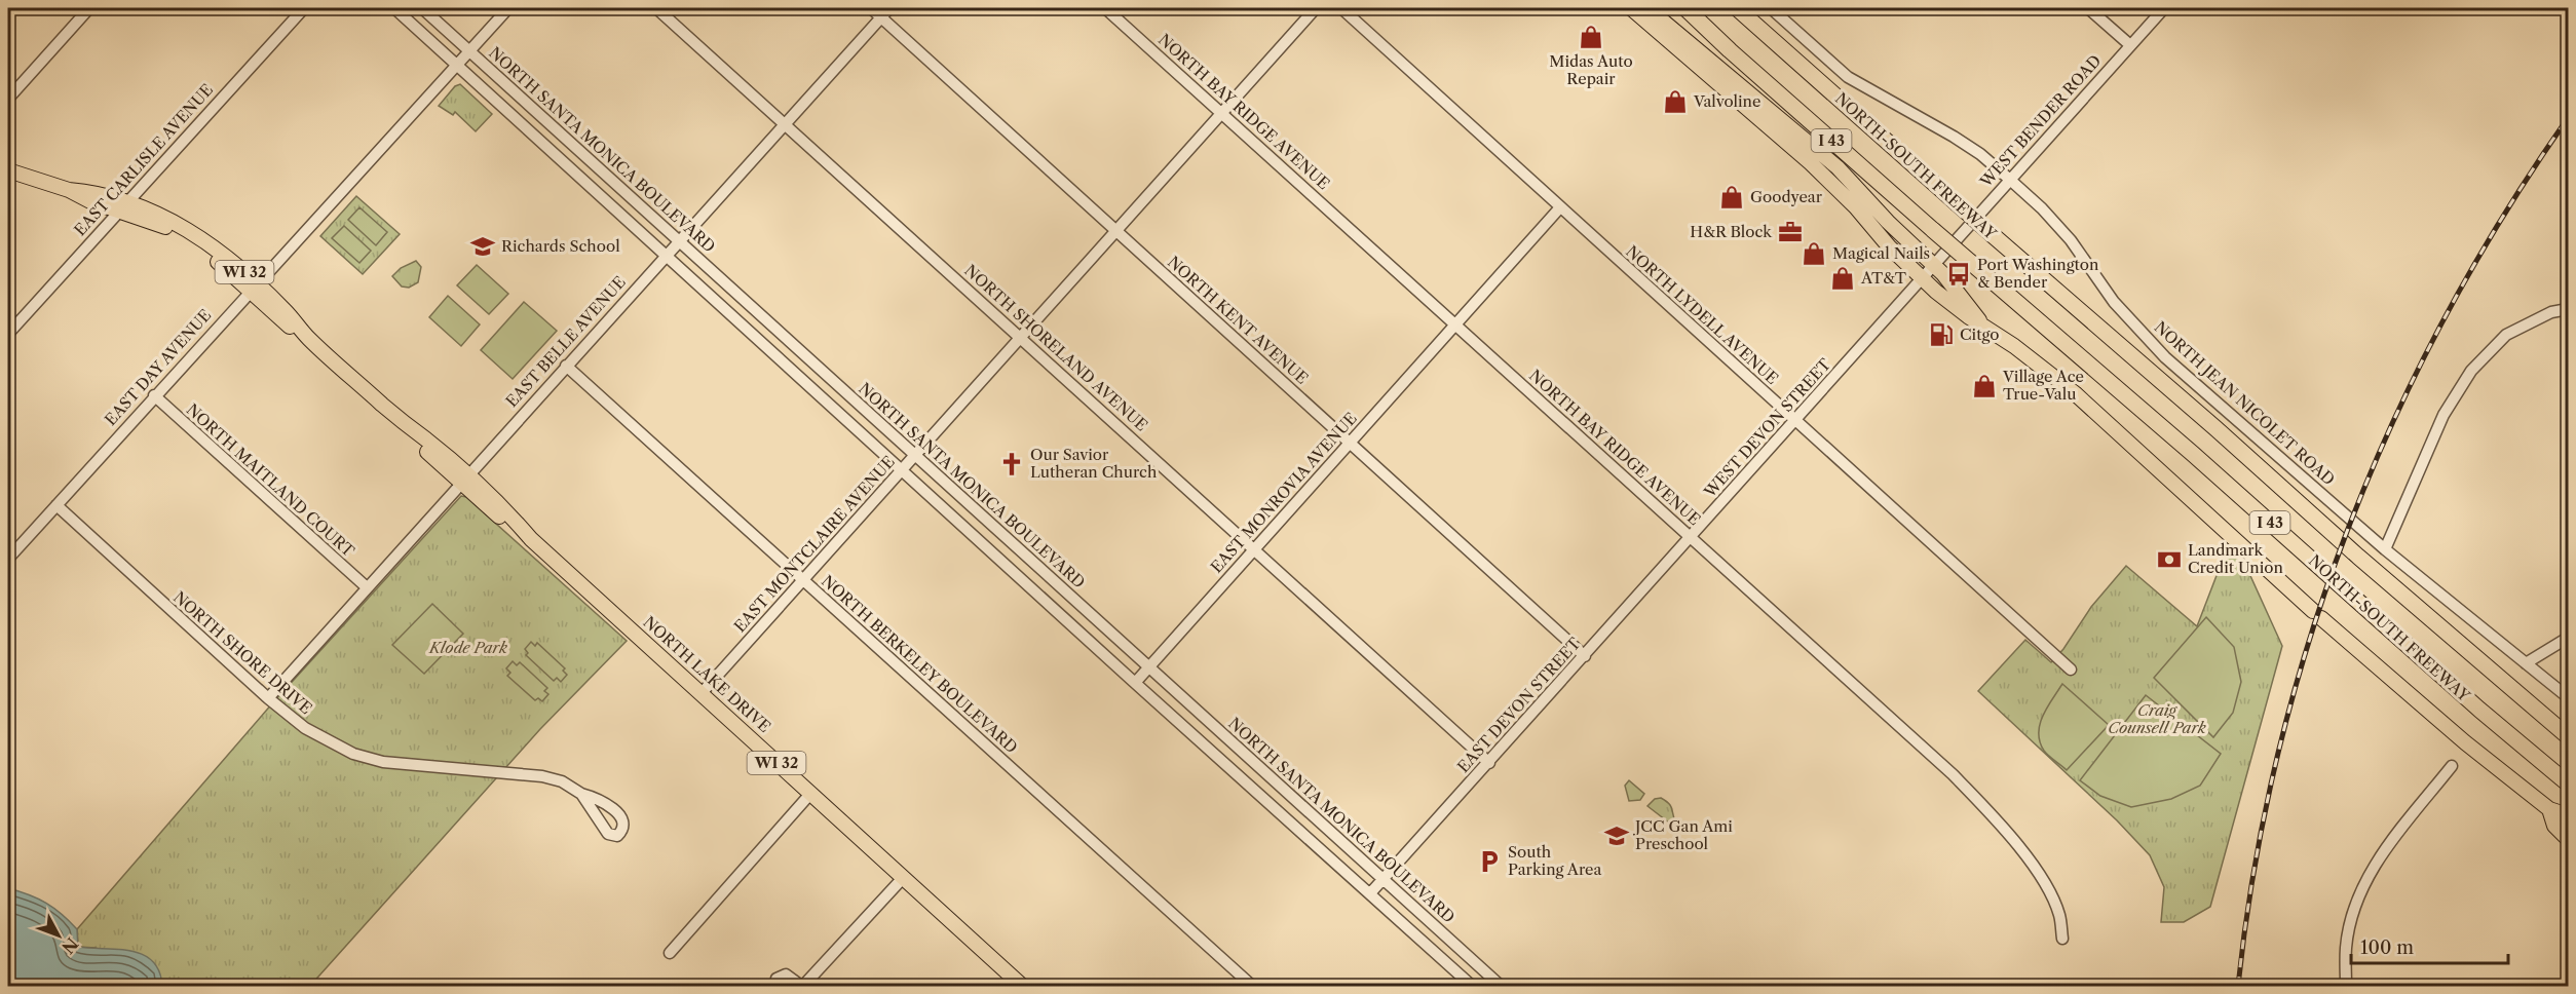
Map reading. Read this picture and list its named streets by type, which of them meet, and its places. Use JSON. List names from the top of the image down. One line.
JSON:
{"streets":{"highway":["I 43","NORTH-SOUTH FREEWAY"],"main road":["WI 32","NORTH LAKE DRIVE"],"street":["NORTH BAY RIDGE AVENUE","WEST BENDER ROAD","NORTH SANTA MONICA BOULEVARD","EAST CARLISLE AVENUE","NORTH LYDELL AVENUE","NORTH KENT AVENUE","EAST BELLE AVENUE","NORTH SHORELAND AVENUE","EAST DAY AVENUE","NORTH JEAN NICOLET ROAD","WEST DEVON STREET","NORTH MAITLAND COURT","EAST MONROVIA AVENUE","EAST MONTCLAIRE AVENUE","NORTH SHORE DRIVE","NORTH BERKELEY BOULEVARD","EAST DEVON STREET"]},"crossings":[["NORTH BAY RIDGE AVENUE","WEST DEVON STREET"],["NORTH BAY RIDGE AVENUE","EAST MONROVIA AVENUE"],["NORTH BAY RIDGE AVENUE","EAST MONTCLAIRE AVENUE"],["NORTH BAY RIDGE AVENUE","EAST DEVON STREET"],["WEST BENDER ROAD","NORTH JEAN NICOLET ROAD"],["WEST BENDER ROAD","WEST DEVON STREET"],["NORTH SANTA MONICA BOULEVARD","EAST BELLE AVENUE"],["NORTH SANTA MONICA BOULEVARD","EAST DAY AVENUE"],["NORTH SANTA MONICA BOULEVARD","EAST MONROVIA AVENUE"],["NORTH SANTA MONICA BOULEVARD","EAST MONTCLAIRE AVENUE"],["NORTH SANTA MONICA BOULEVARD","EAST DEVON STREET"],["EAST CARLISLE AVENUE","NORTH LAKE DRIVE"],["NORTH LYDELL AVENUE","WEST DEVON STREET"],["NORTH LYDELL AVENUE","EAST MONROVIA AVENUE"],["NORTH KENT AVENUE","EAST BELLE AVENUE"],["NORTH KENT AVENUE","EAST MONROVIA AVENUE"],["NORTH KENT AVENUE","EAST MONTCLAIRE AVENUE"],["NORTH KENT AVENUE","EAST DEVON STREET"],["EAST BELLE AVENUE","NORTH SHORELAND AVENUE"],["EAST BELLE AVENUE","NORTH MAITLAND COURT"],["EAST BELLE AVENUE","NORTH SHORE DRIVE"],["EAST BELLE AVENUE","NORTH BERKELEY BOULEVARD"],["EAST BELLE AVENUE","NORTH LAKE DRIVE"],["NORTH SHORELAND AVENUE","EAST MONROVIA AVENUE"],["NORTH SHORELAND AVENUE","EAST MONTCLAIRE AVENUE"],["NORTH SHORELAND AVENUE","EAST DEVON STREET"],["EAST DAY AVENUE","NORTH MAITLAND COURT"],["EAST DAY AVENUE","NORTH SHORE DRIVE"],["EAST DAY AVENUE","NORTH LAKE DRIVE"],["WEST DEVON STREET","EAST DEVON STREET"],["EAST MONTCLAIRE AVENUE","NORTH BERKELEY BOULEVARD"],["EAST MONTCLAIRE AVENUE","NORTH LAKE DRIVE"]],"parks":["Klode Park","Craig Counsell Park"],"places":{"shop":["Midas Auto Repair","Valvoline","Goodyear","Magical Nails","AT&T","Village Ace True-Valu"],"office":["H&R Block"],"school or university":["Richards School","JCC Gan Ami Preschool"],"bus stop":["Port Washington & Bender"],"fuel station":["Citgo"],"church":["Our Savior Lutheran Church"],"bank":["Landmark Credit Union"],"parking":["South Parking Area"]},"scale_bar":"100 m","north":"bottom right"}
